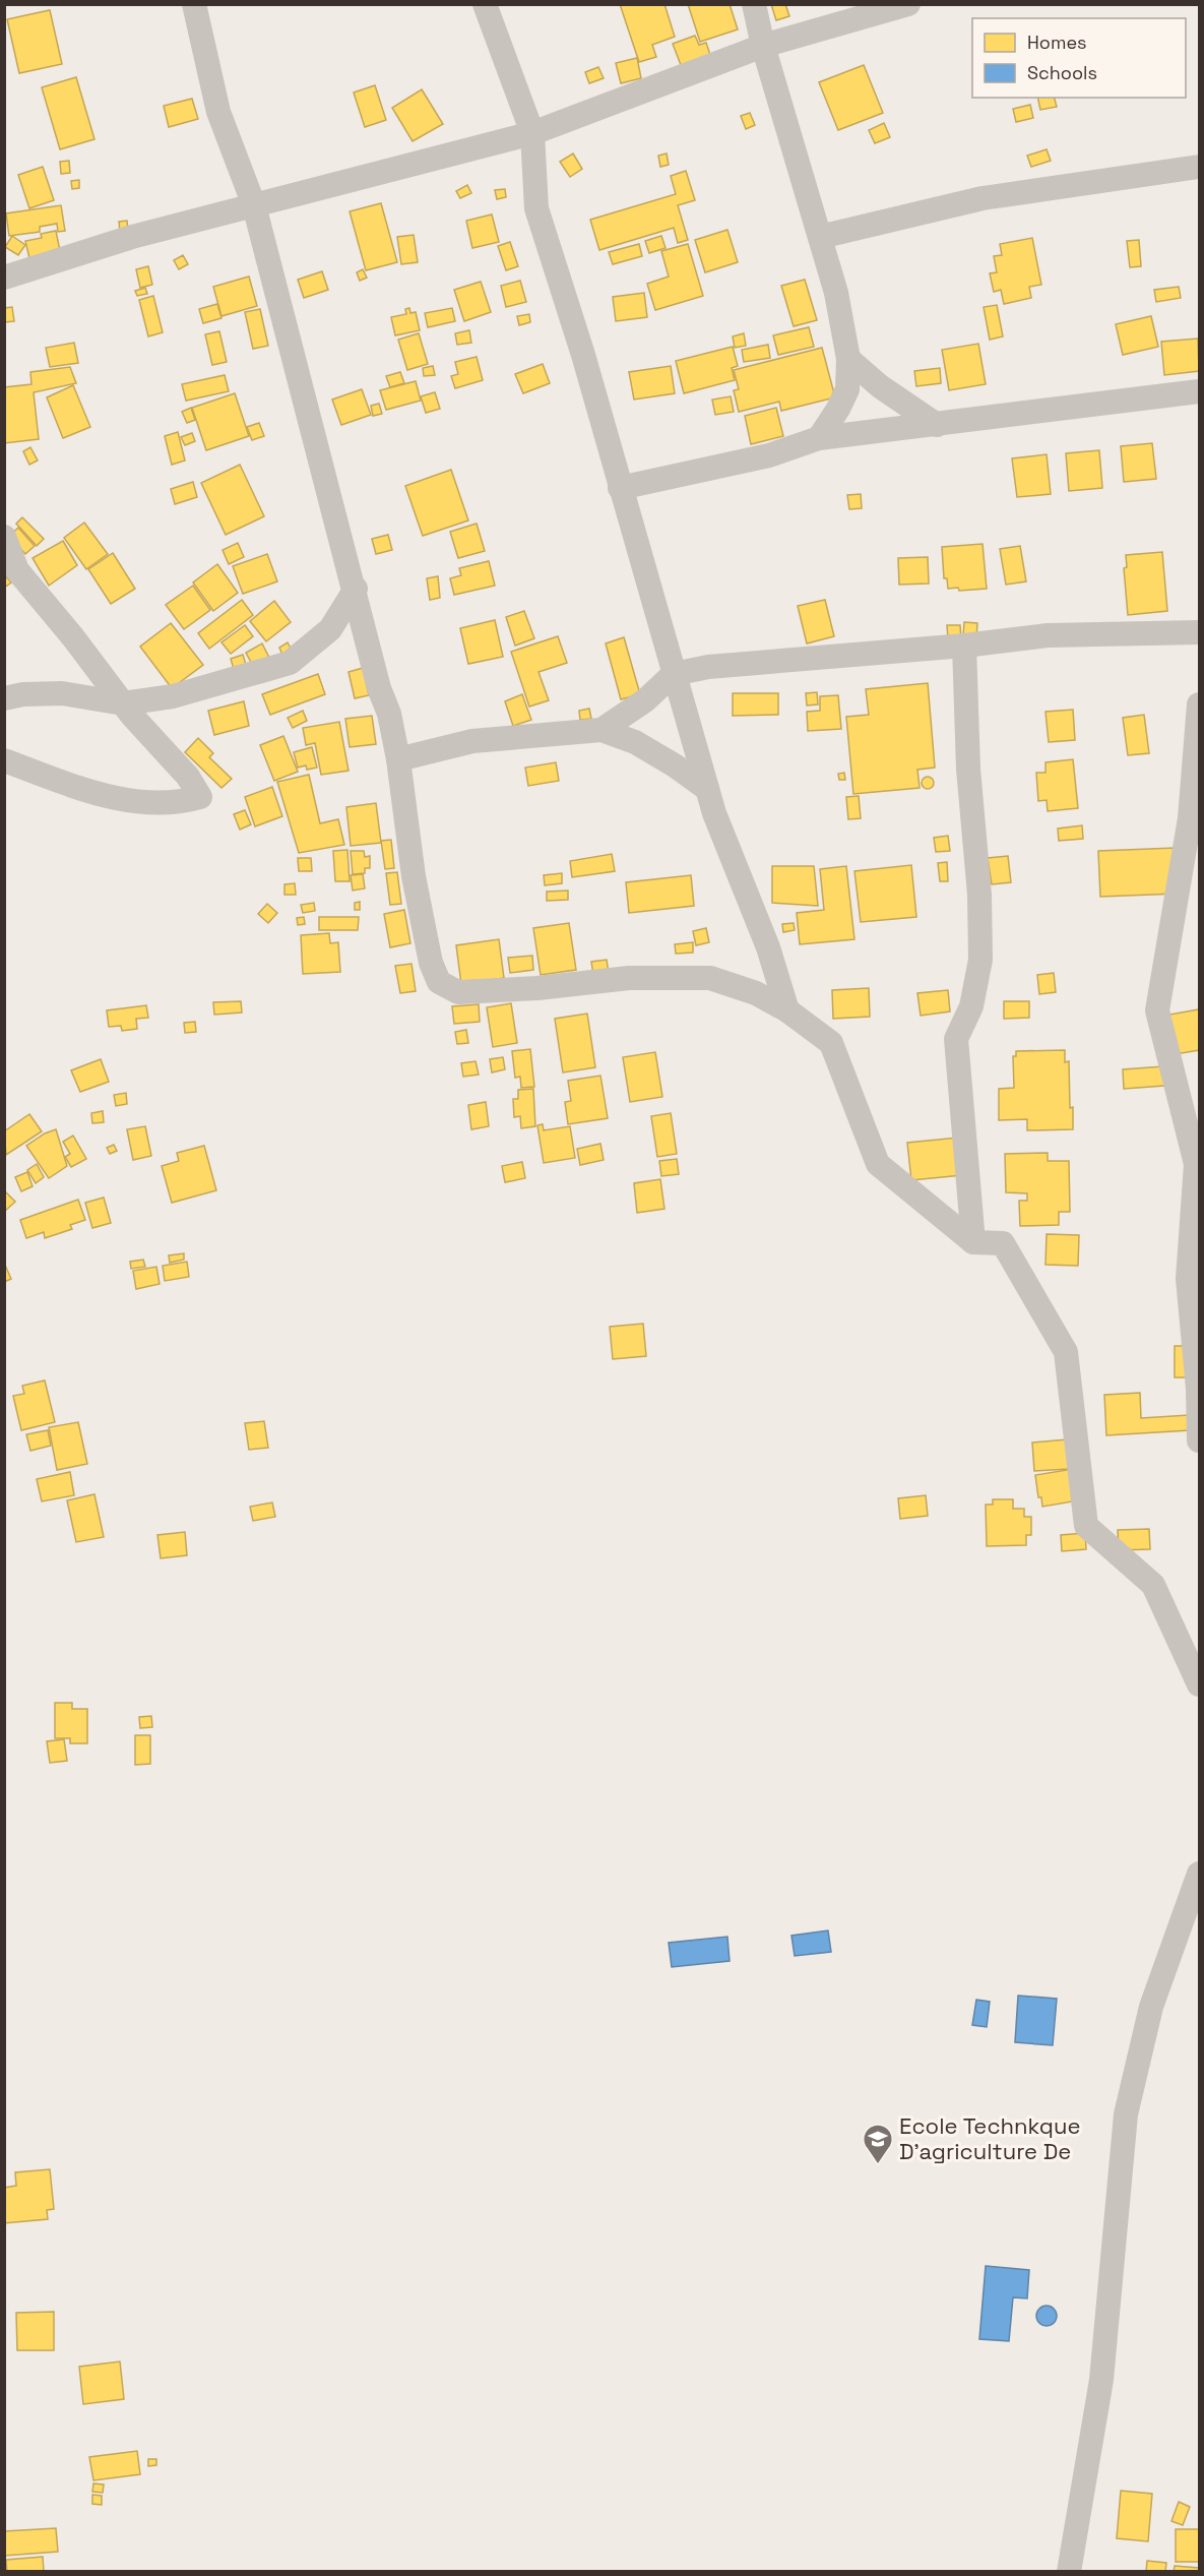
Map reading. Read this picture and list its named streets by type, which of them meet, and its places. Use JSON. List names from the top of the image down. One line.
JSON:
{"places":{"school or university":["Ecole Technkque D'agriculture De"]},"legend":["Homes","Schools"]}
